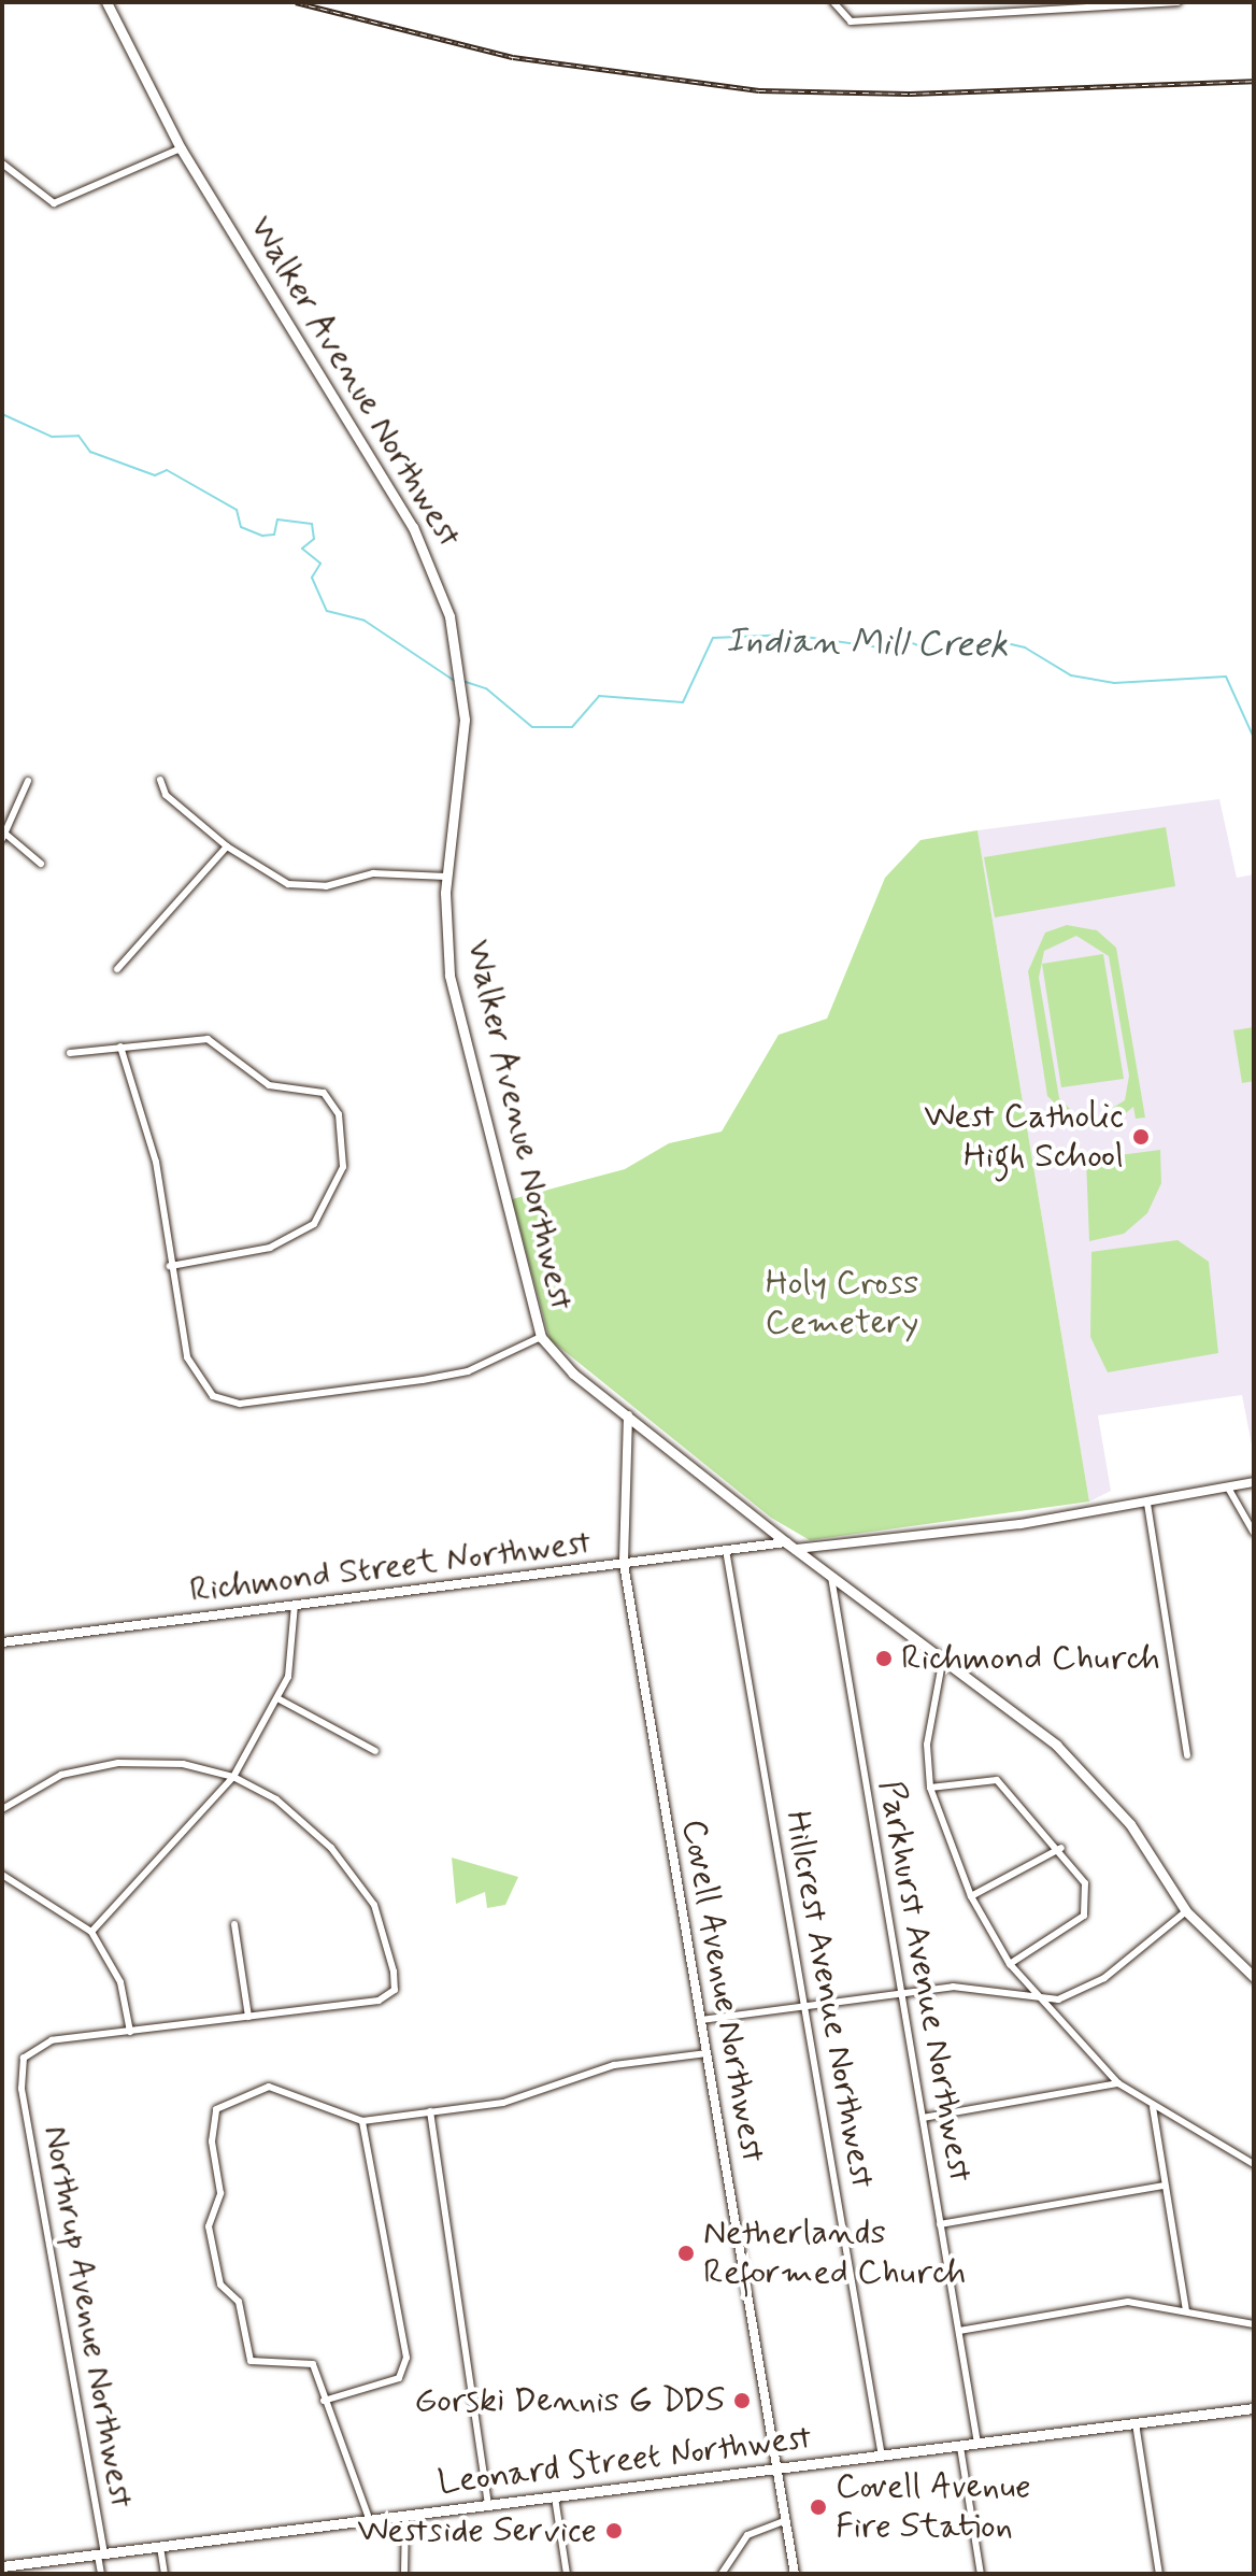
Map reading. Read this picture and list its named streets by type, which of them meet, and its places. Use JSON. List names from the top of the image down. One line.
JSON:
{"streets":{"main road":["Walker Avenue Northwest","Leonard Street Northwest"],"street":["Richmond Street Northwest","Parkhurst Avenue Northwest","Covell Avenue Northwest","Hillcrest Avenue Northwest","Northrup Avenue Northwest"]},"crossings":[["Walker Avenue Northwest","Richmond Street Northwest"],["Walker Avenue Northwest","Parkhurst Avenue Northwest"],["Walker Avenue Northwest","Covell Avenue Northwest"],["Richmond Street Northwest","Covell Avenue Northwest"],["Richmond Street Northwest","Hillcrest Avenue Northwest"],["Parkhurst Avenue Northwest","Leonard Street Northwest"],["Covell Avenue Northwest","Leonard Street Northwest"],["Hillcrest Avenue Northwest","Leonard Street Northwest"],["Northrup Avenue Northwest","Leonard Street Northwest"]],"water":["Indian Mill Creek"],"parks":["Holy Cross Cemetery"],"places":["West Catholic High School","Richmond Church","Netherlands Reformed Church","Gorski Dennis G DDS","Covell Avenue Fire Station","Westside Service"]}
